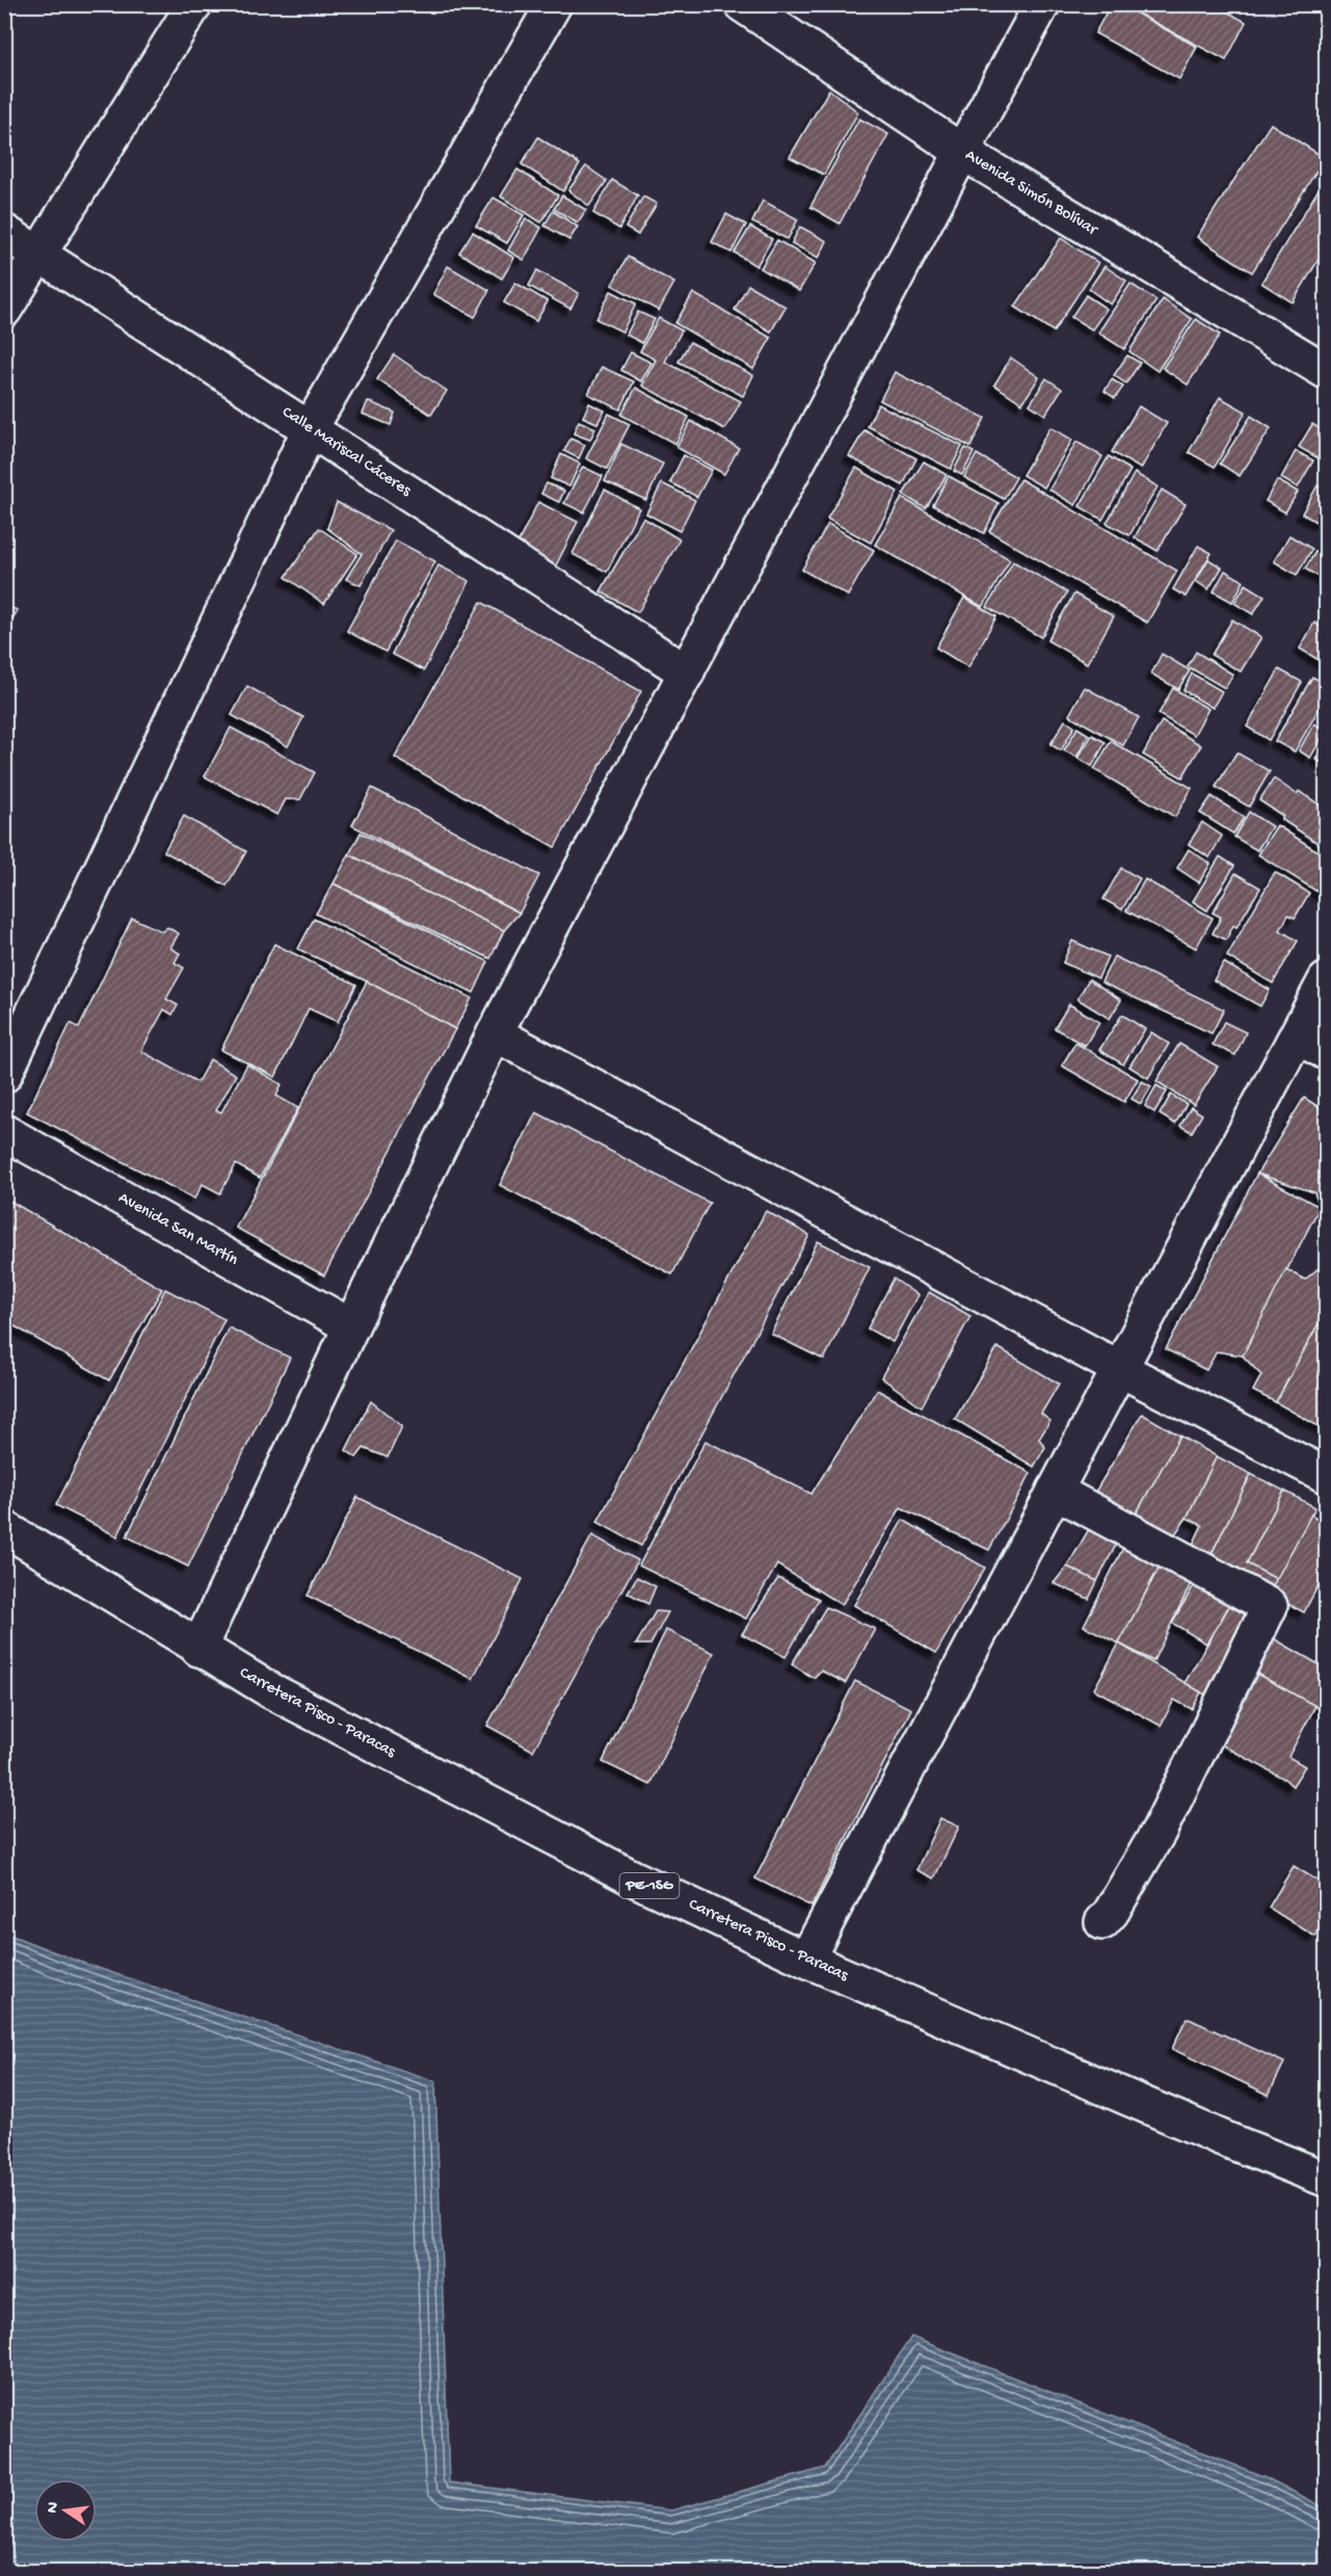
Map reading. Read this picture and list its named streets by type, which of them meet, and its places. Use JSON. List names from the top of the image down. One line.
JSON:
{"streets":{"street":["Avenida Simón Bolívar","Calle Mariscal Cáceres","Avenida San Martín","Carretera Pisco - Paracas","PE-1SG"]},"north":"left"}
